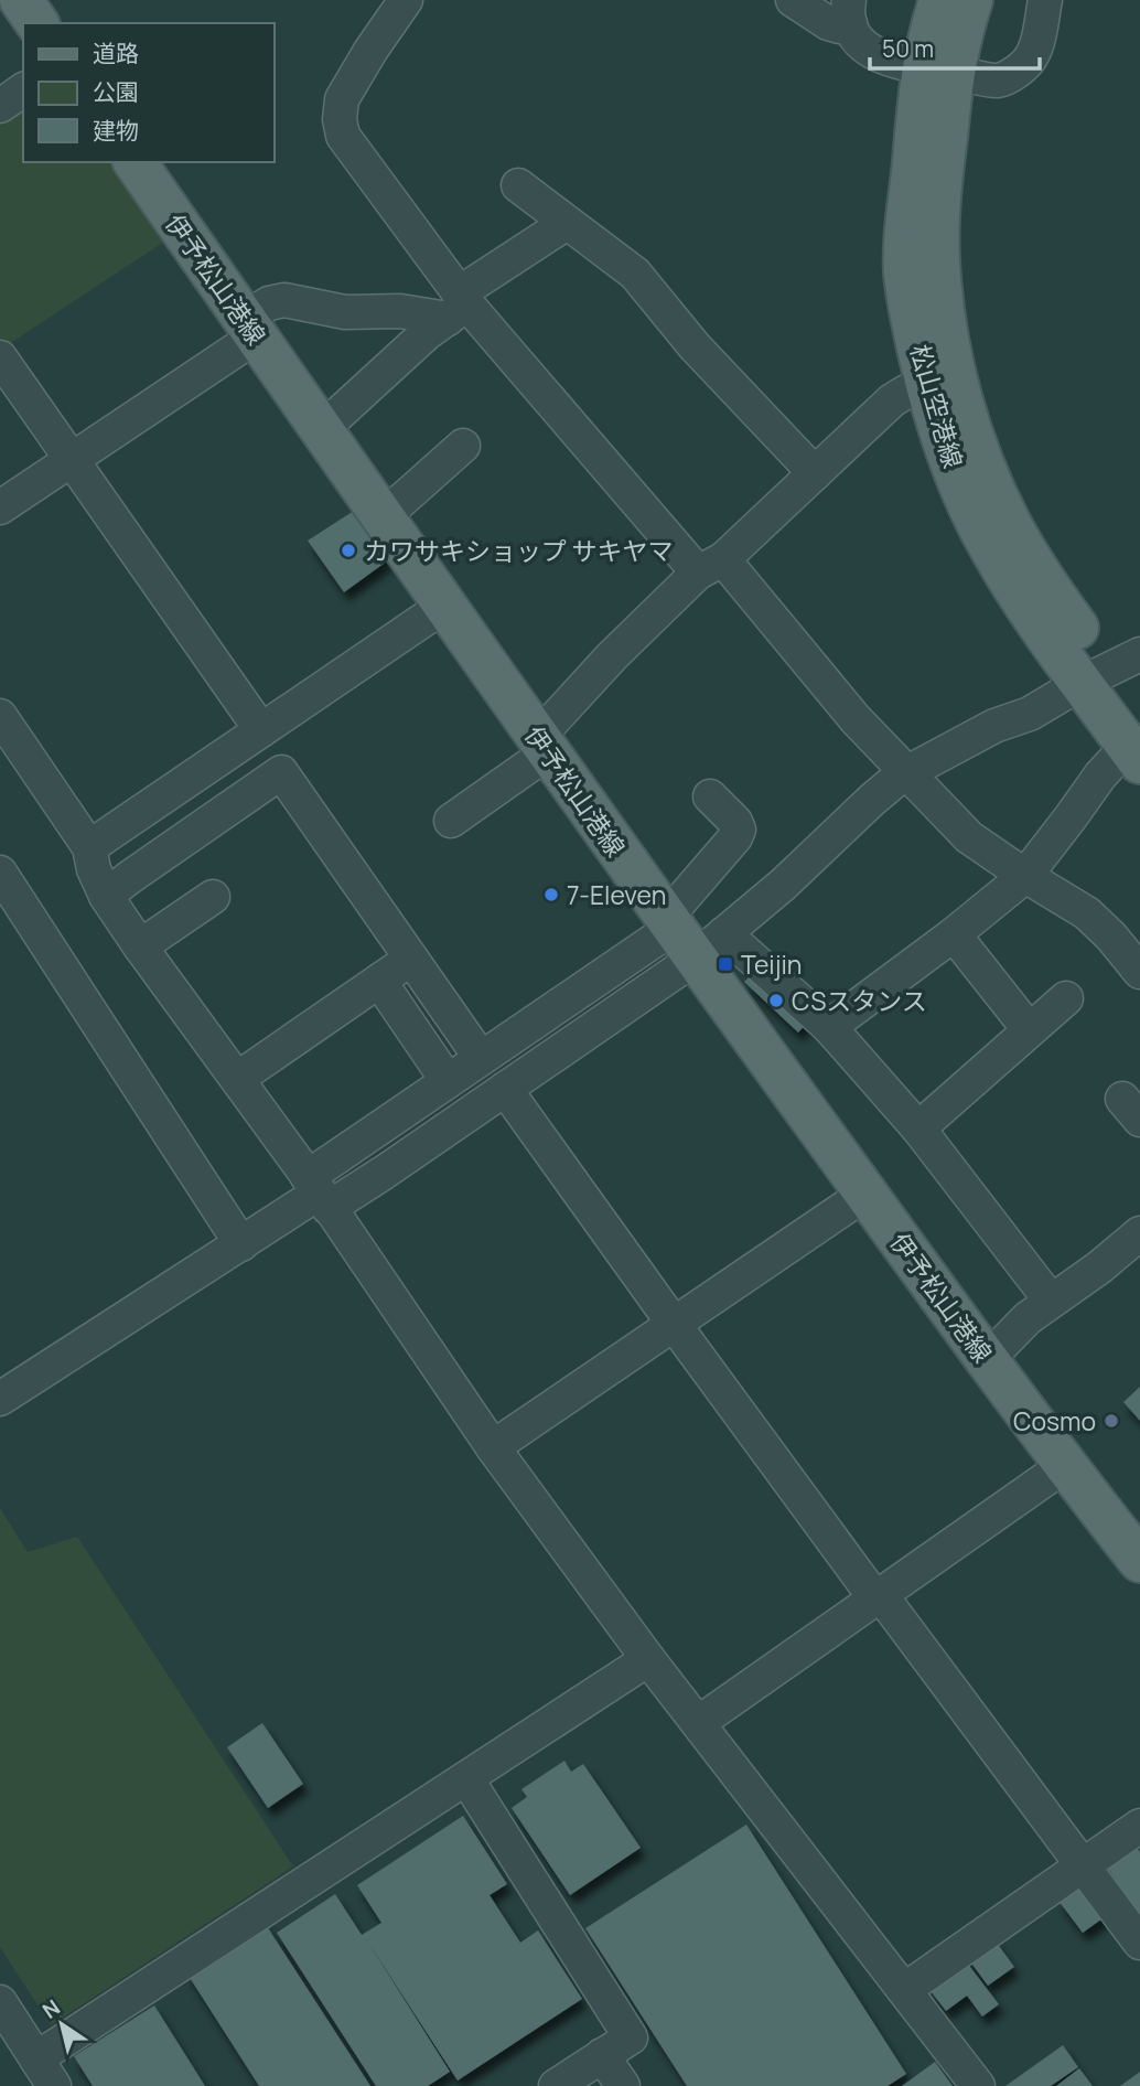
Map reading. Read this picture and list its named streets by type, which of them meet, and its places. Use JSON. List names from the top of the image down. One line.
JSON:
{"streets":{"main road":["伊予松山港線","松山空港線"]},"places":{"other":["カワサキショップ サキヤマ","7-Eleven","CSスタンス","Cosmo"],"transit":["Teijin"]},"legend":["道路","公園","建物"],"scale_bar":"50 m","north":"top left"}
